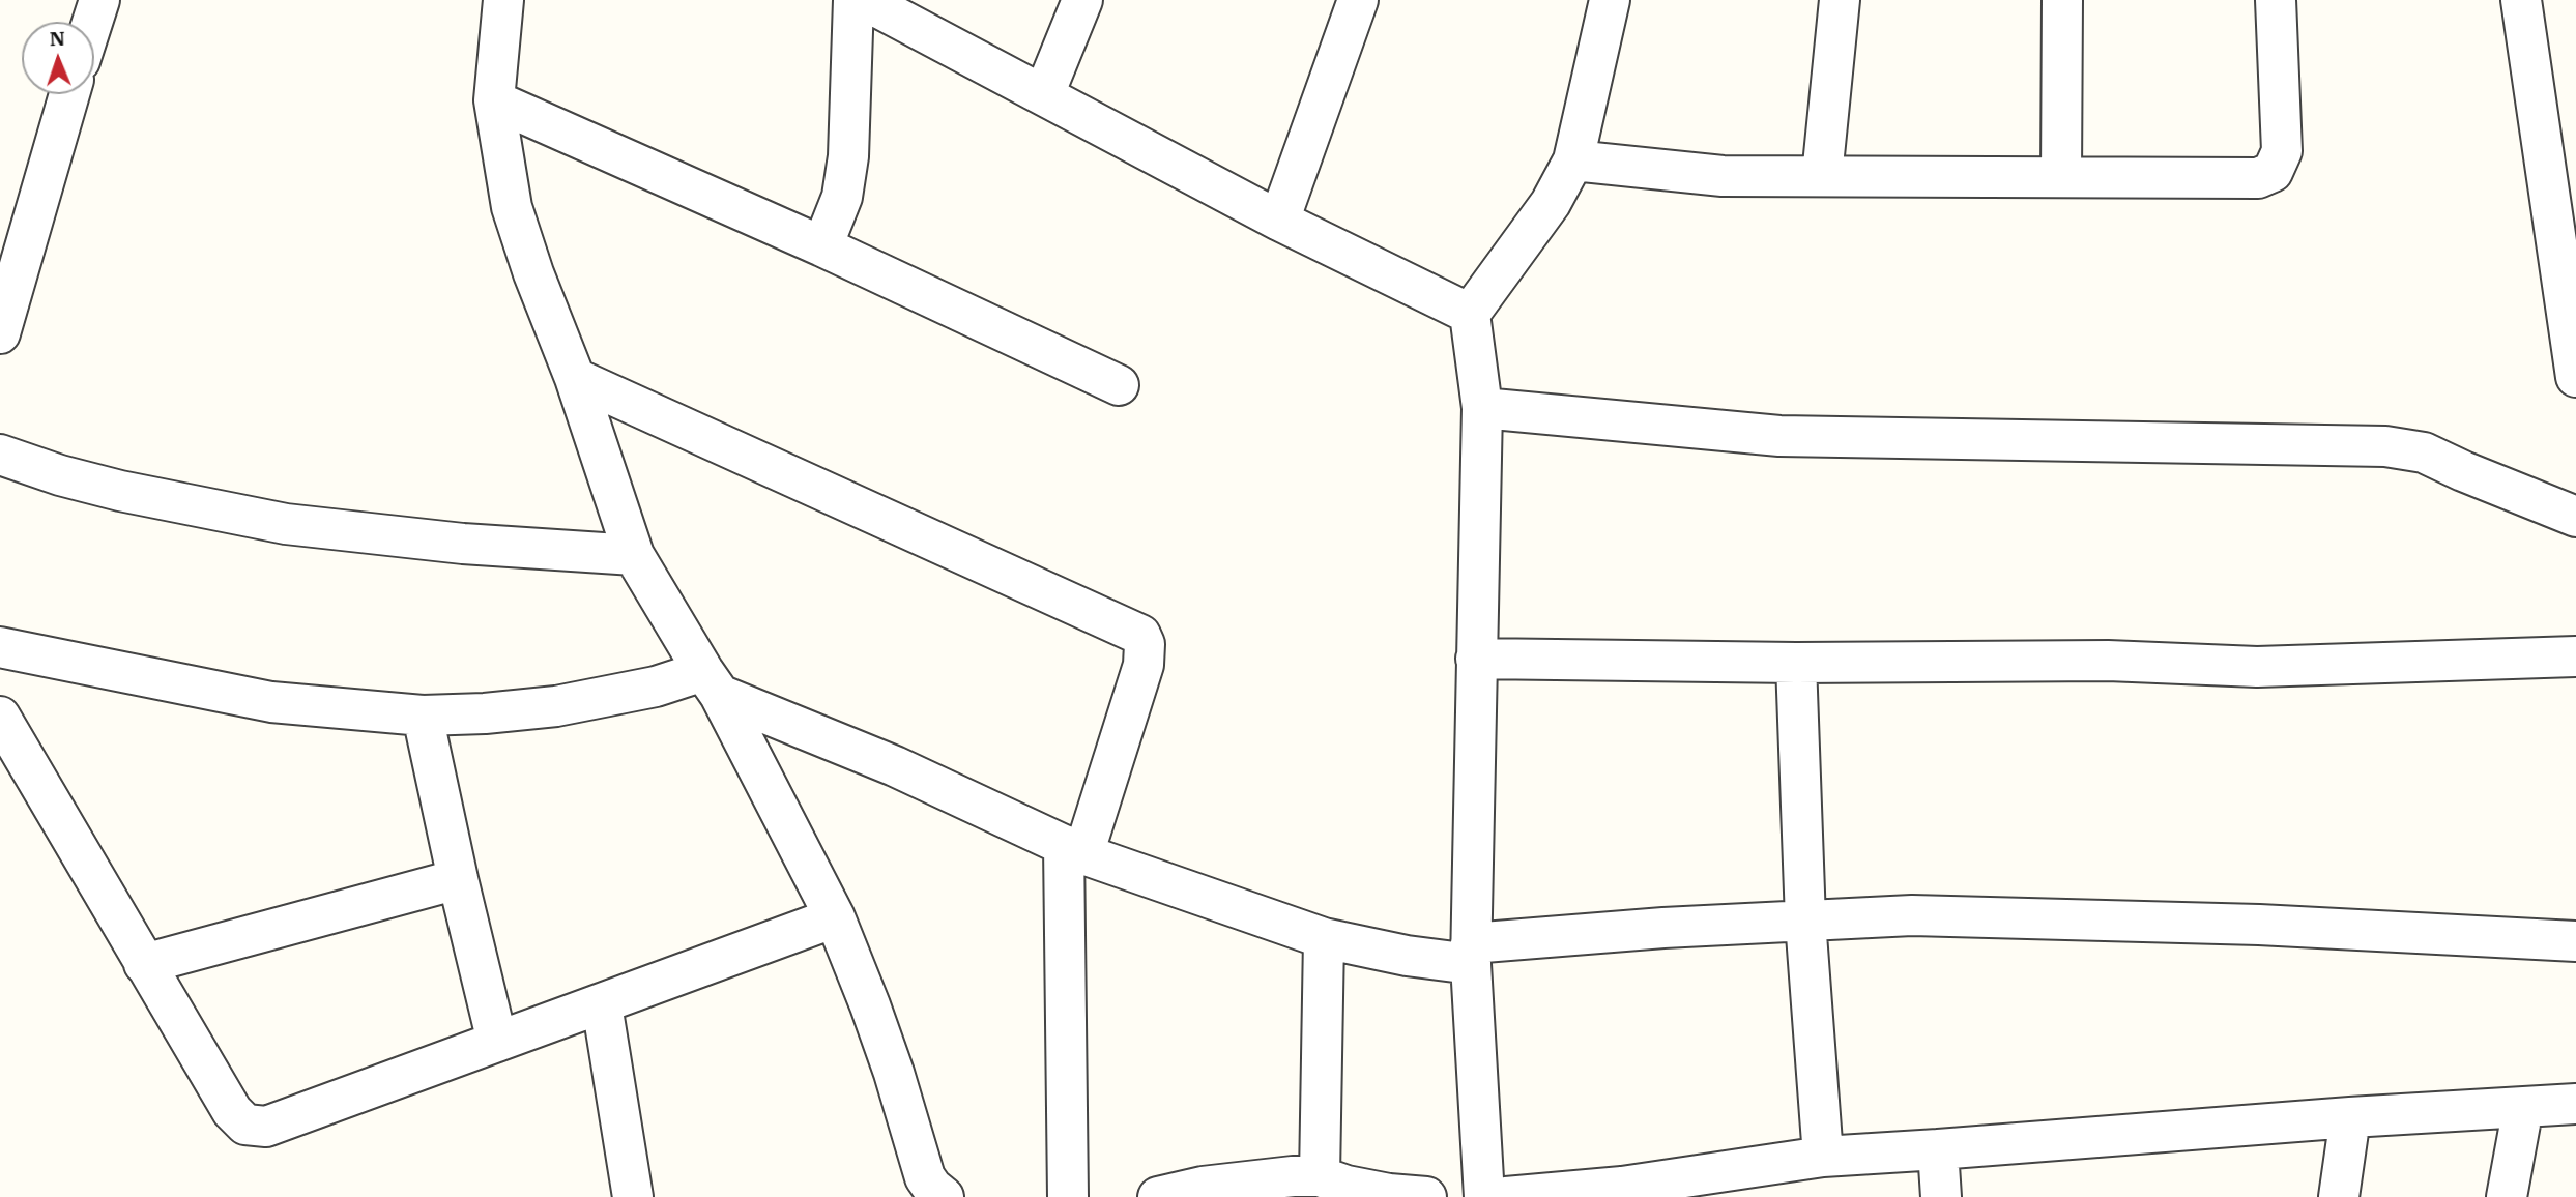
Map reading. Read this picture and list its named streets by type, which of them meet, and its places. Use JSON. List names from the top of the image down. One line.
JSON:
{"north":"top"}
